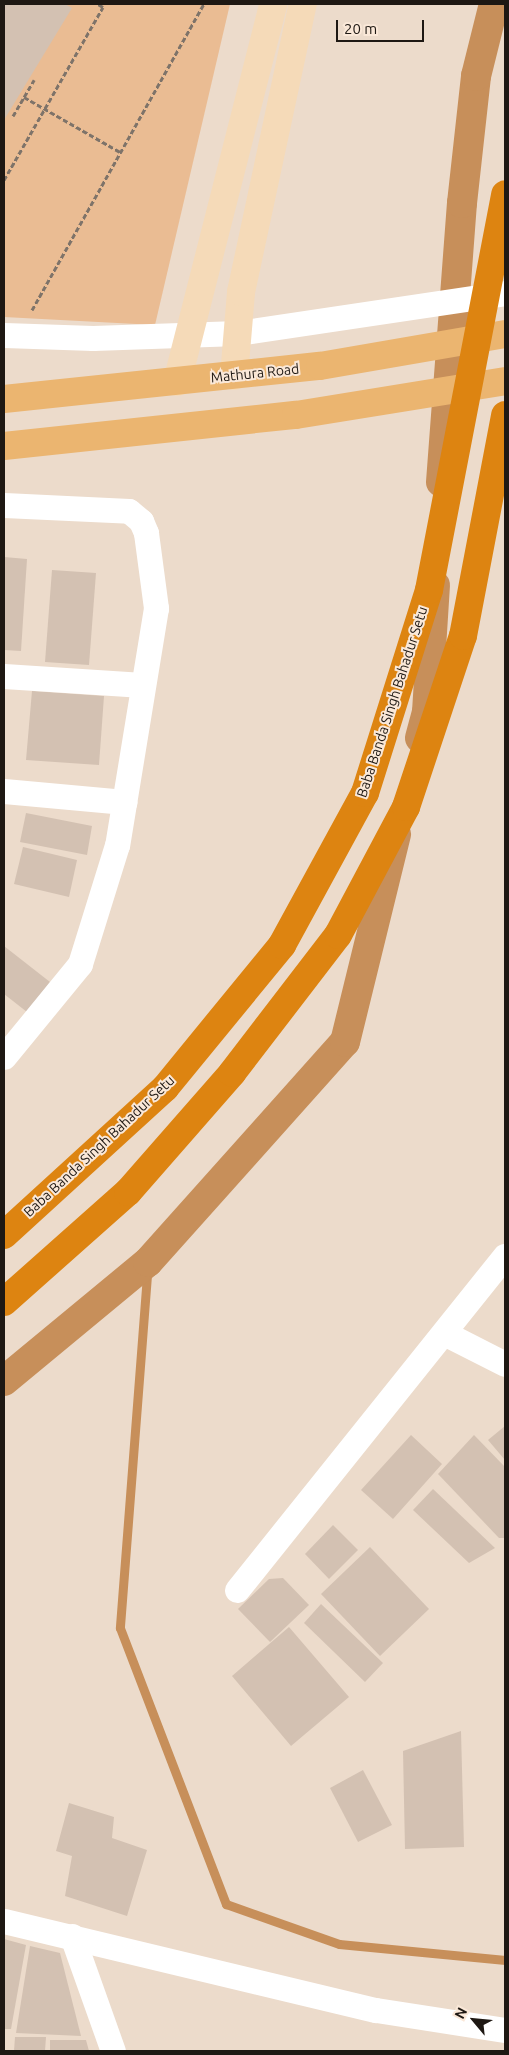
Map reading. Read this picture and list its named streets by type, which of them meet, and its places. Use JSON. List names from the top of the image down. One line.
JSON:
{"streets":{"highway":["Baba Banda Singh Bahadur Setu"],"main road":["Mathura Road"]},"scale_bar":"20 m","north":"top left"}
